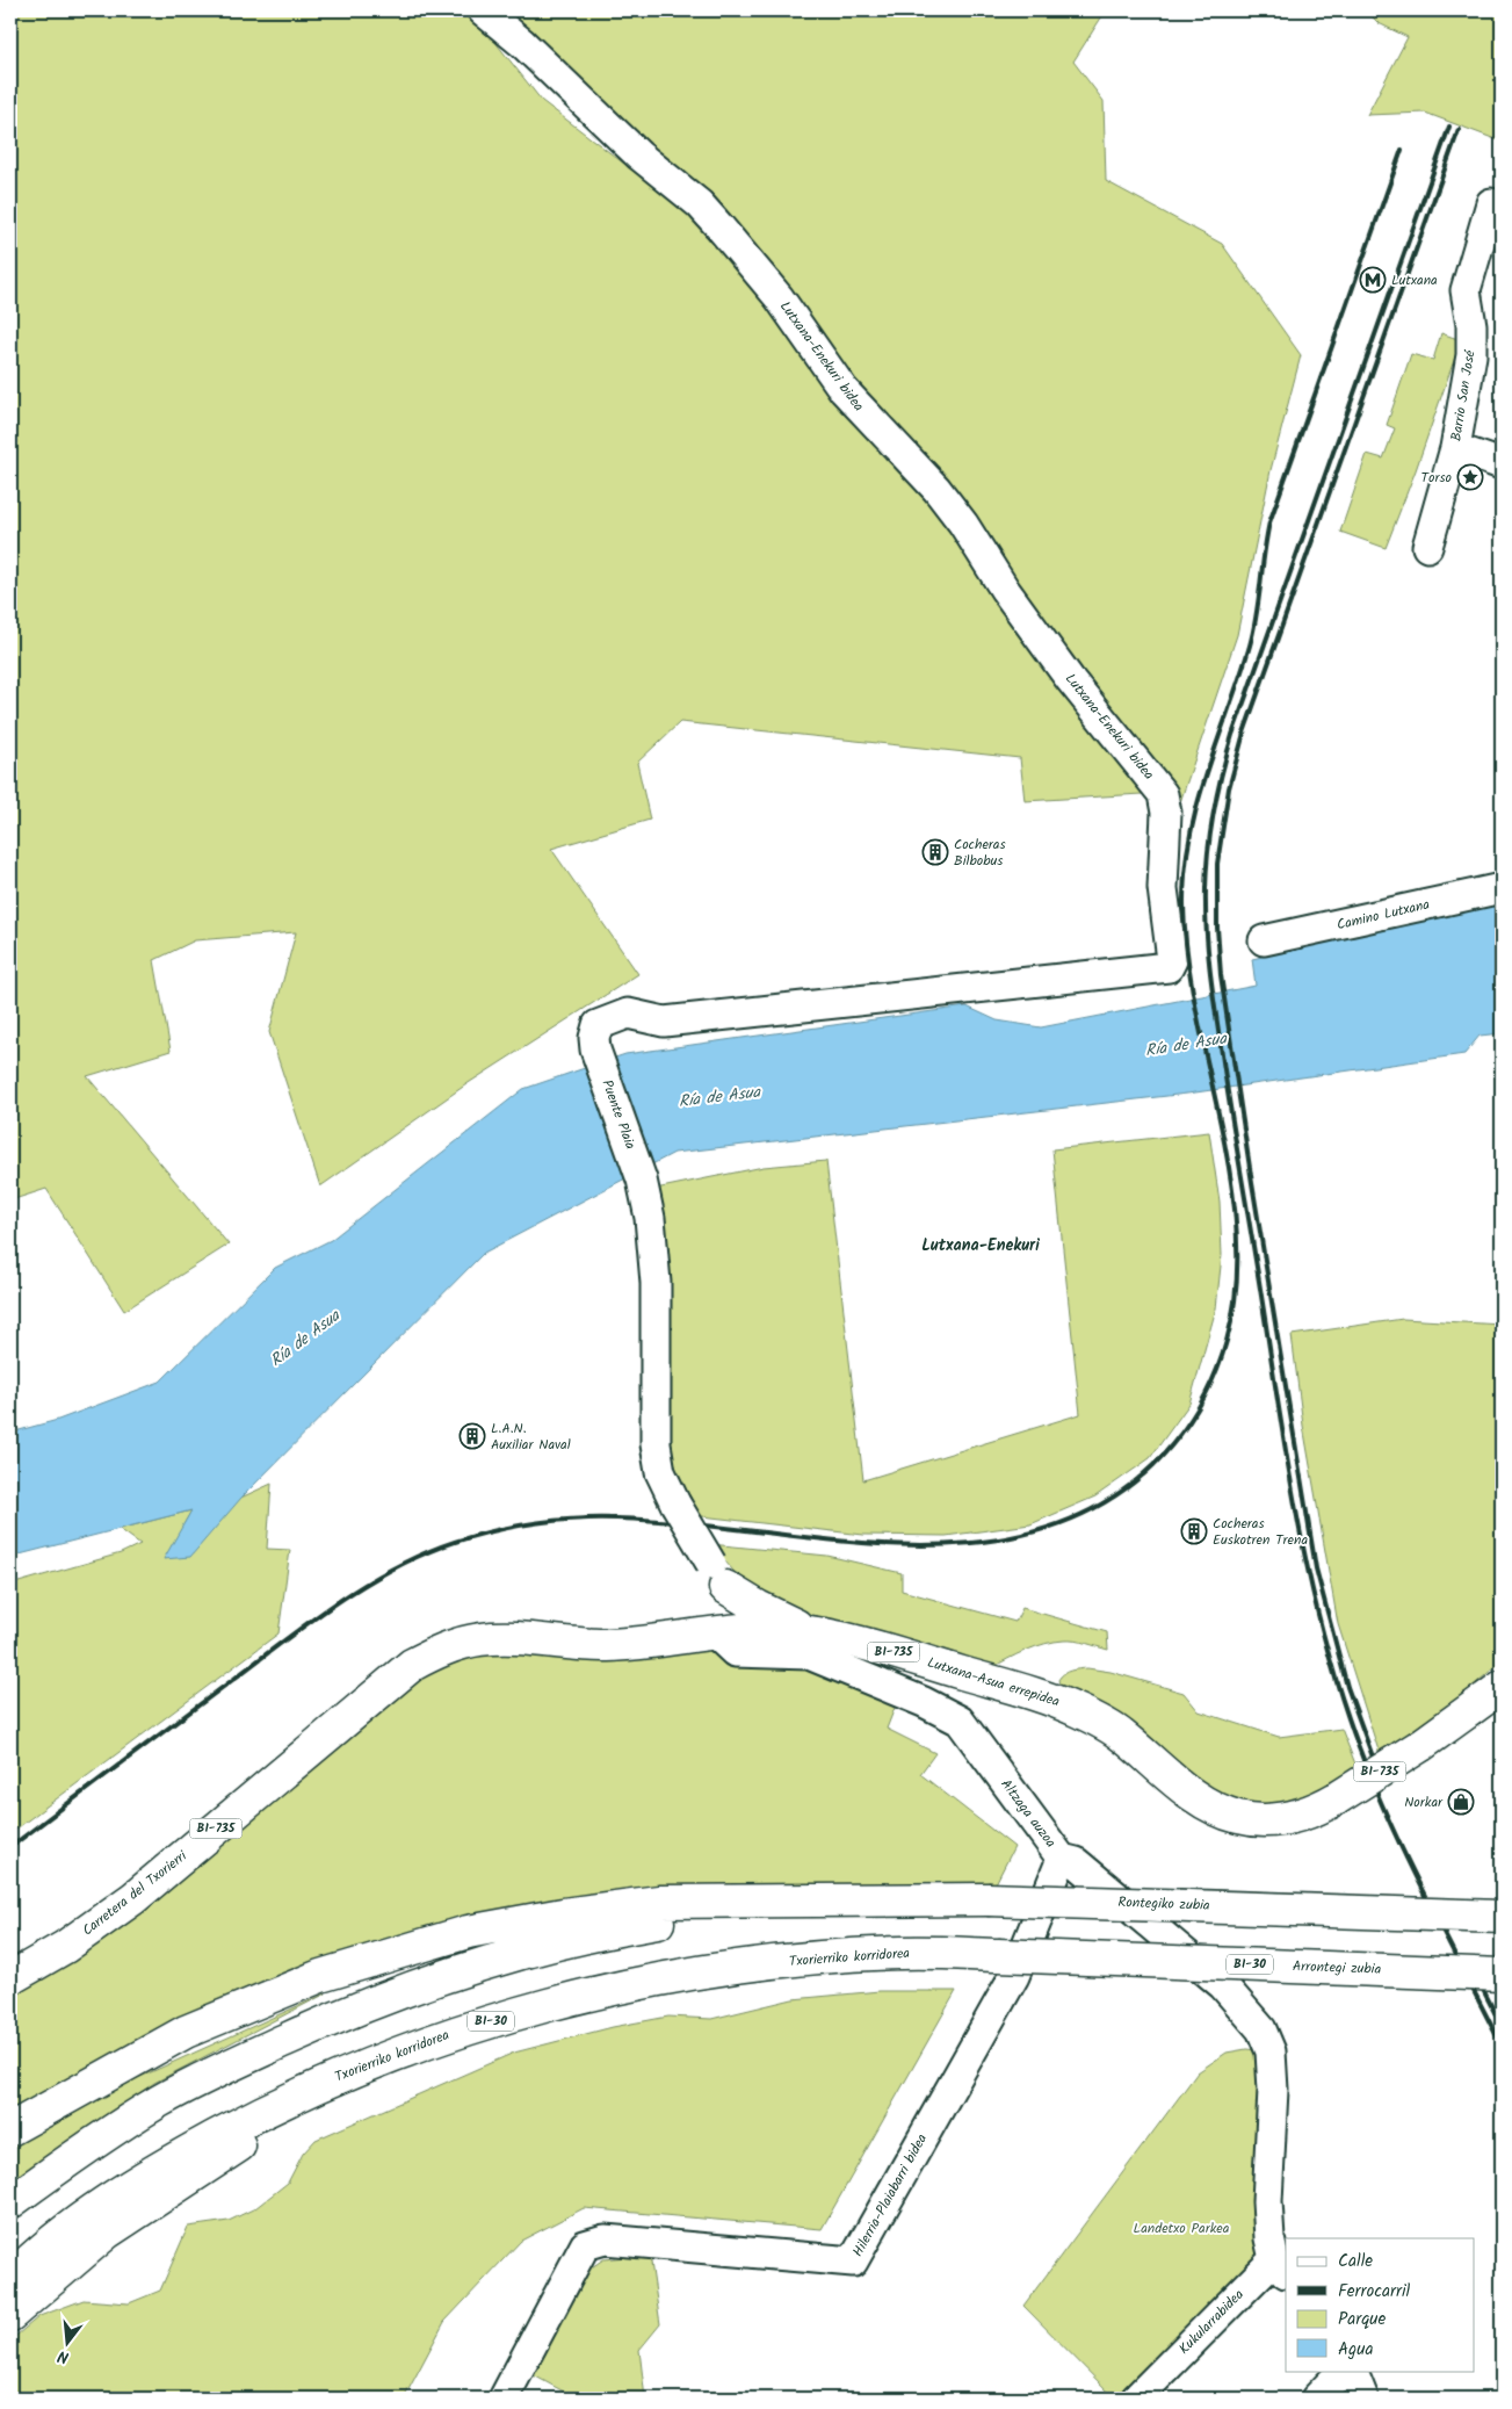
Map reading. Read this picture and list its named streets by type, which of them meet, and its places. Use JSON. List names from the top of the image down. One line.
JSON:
{"streets":{"main road":["BI-735","Lutxana-Asua errepidea","Carretera del Txorierri","Rontegiko zubia","Txorierriko korridorea","BI-30","Arrontegi zubia"],"street":["Lutxana-Enekuri bidea","Barrio San José","Camino Lutxana","Puente Plaia","Altzaga auzoa","Hilerria-Plaiabarri bidea","Kukularrabidea"]},"crossings":[["Lutxana-Enekuri bidea","Puente Plaia"],["Puente Plaia","Lutxana-Asua errepidea"],["Puente Plaia","Altzaga auzoa"],["Lutxana-Asua errepidea","Altzaga auzoa"],["Lutxana-Asua errepidea","Carretera del Txorierri"],["Altzaga auzoa","Hilerria-Plaiabarri bidea"],["Altzaga auzoa","Kukularrabidea"],["Txorierriko korridorea","Arrontegi zubia"]],"districts":["Lutxana-Enekuri"],"water":["Ría de Asua"],"parks":["Landetxo Parkea"],"places":{"metro station":["Lutxana"],"place":["Torso"],"building":["Cocheras Bilbobus","L.A.N. Auxiliar Naval","Cocheras Euskotren Trena"],"shop":["Norkar"]},"legend":["Calle","Ferrocarril","Parque","Agua"],"north":"bottom"}
